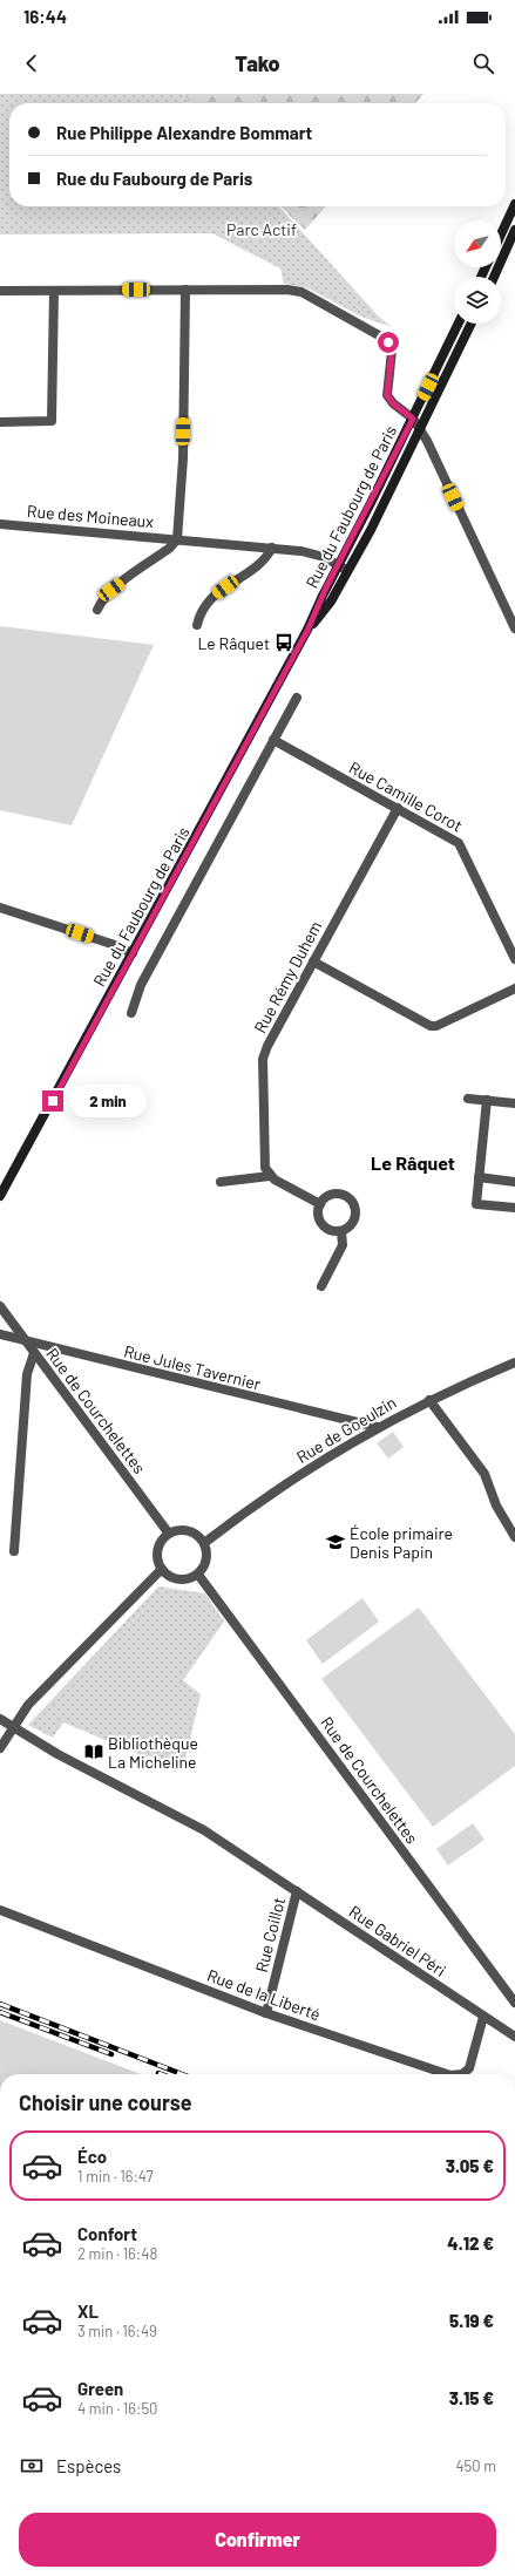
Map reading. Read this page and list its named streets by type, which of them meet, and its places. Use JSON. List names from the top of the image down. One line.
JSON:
{"streets":{"main road":["Rue du Faubourg de Paris"],"street":["Rue des Moineaux","Rue Camille Corot","Rue Rémy Duhem","Rue Jules Tavernier","Rue de Courchelettes","Rue de Goeulzin","Rue Coillot","Rue Gabriel Péri","Rue de la Liberté"]},"crossings":[["Rue du Faubourg de Paris","Rue des Moineaux"],["Rue Camille Corot","Rue Rémy Duhem"],["Rue Jules Tavernier","Rue de Courchelettes"],["Rue Jules Tavernier","Rue de Goeulzin"],["Rue de Courchelettes","Rue de Goeulzin"],["Rue Coillot","Rue Gabriel Péri"],["Rue Coillot","Rue de la Liberté"],["Rue Gabriel Péri","Rue de la Liberté"]],"districts":["Le Râquet"],"parks":["Parc Actif"],"places":{"bus stop":["Le Râquet"],"school or university":["École primaire Denis Papin"],"library":["Bibliothèque La Micheline"]},"north":"bottom left","page":{"status":"16:44","header":"Tako","banner":["Rue Philippe Alexandre Bommart","Rue du Faubourg de Paris"],"bubble":"2 min","heading":"Choisir une course","list":[{"name":"Éco","note":"1 min · 16:47","value":"3.05 €"},{"name":"Confort","note":"2 min · 16:48","value":"4.12 €"},{"name":"XL","note":"3 min · 16:49","value":"5.19 €"},{"name":"Green","note":"4 min · 16:50","value":"3.15 €"}],"pay":["Espèces","450 m"],"buttons":"Confirmer"}}
